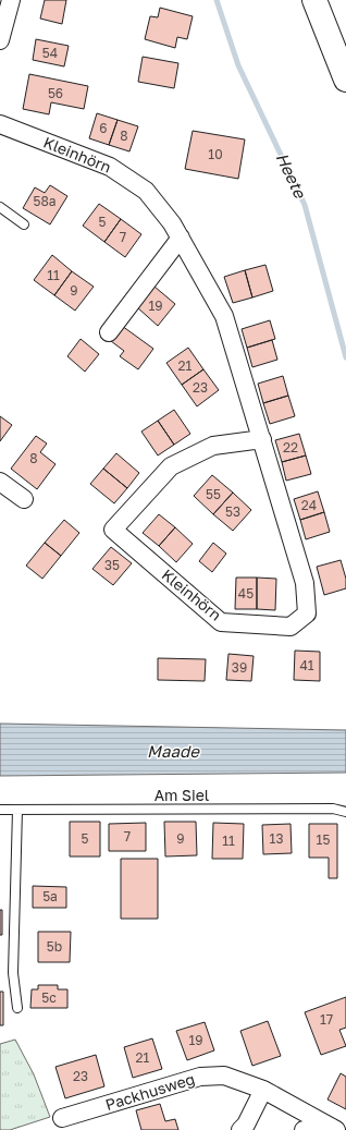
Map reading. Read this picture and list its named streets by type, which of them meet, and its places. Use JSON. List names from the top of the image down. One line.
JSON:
{"streets":{"street":["Kleinhörn","Packhusweg"],"lane":["Am Siel"]},"water":["Heete","Maade"],"house_numbers":["54","56","6","8","10","58a","5","7","11","9","19","21","23","22","8","55","24","53","35","45","41","39","7","5","9","13","15","11","5a","5b","5c","17","19","21","23"]}
